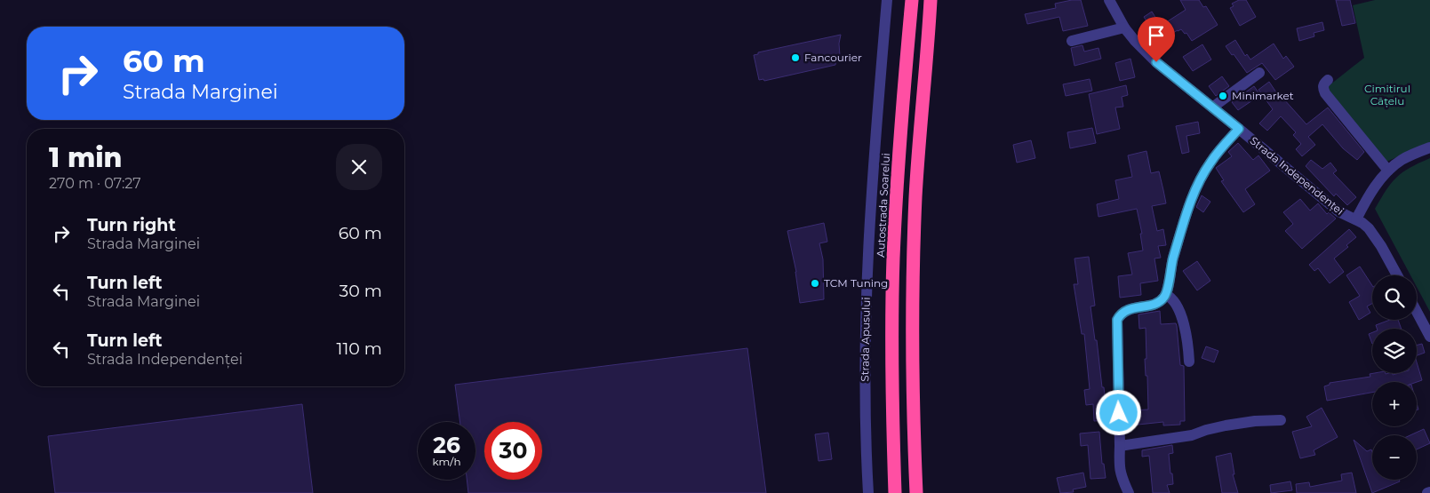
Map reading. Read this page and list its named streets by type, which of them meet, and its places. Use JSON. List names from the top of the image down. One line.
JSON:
{"streets":{"highway":["Autostrada Soarelui"],"street":["Strada Independenței","Strada Apusului"]},"parks":["Cimitirul Cățelu"],"places":["Fancourier","Minimarket","TCM Tuning"],"page":{"turn":["60 m","Strada Marginei"],"heading":["1 min","270 m · 07:27"],"list":[{"name":"Turn right","note":"Strada Marginei","value":"60 m"},{"name":"Turn left","note":"Strada Marginei","value":"30 m"},{"name":"Turn left","note":"Strada Independenței","value":"110 m"}],"map_buttons":["+","−"],"speed":"26 km/h","limit":"30"}}
